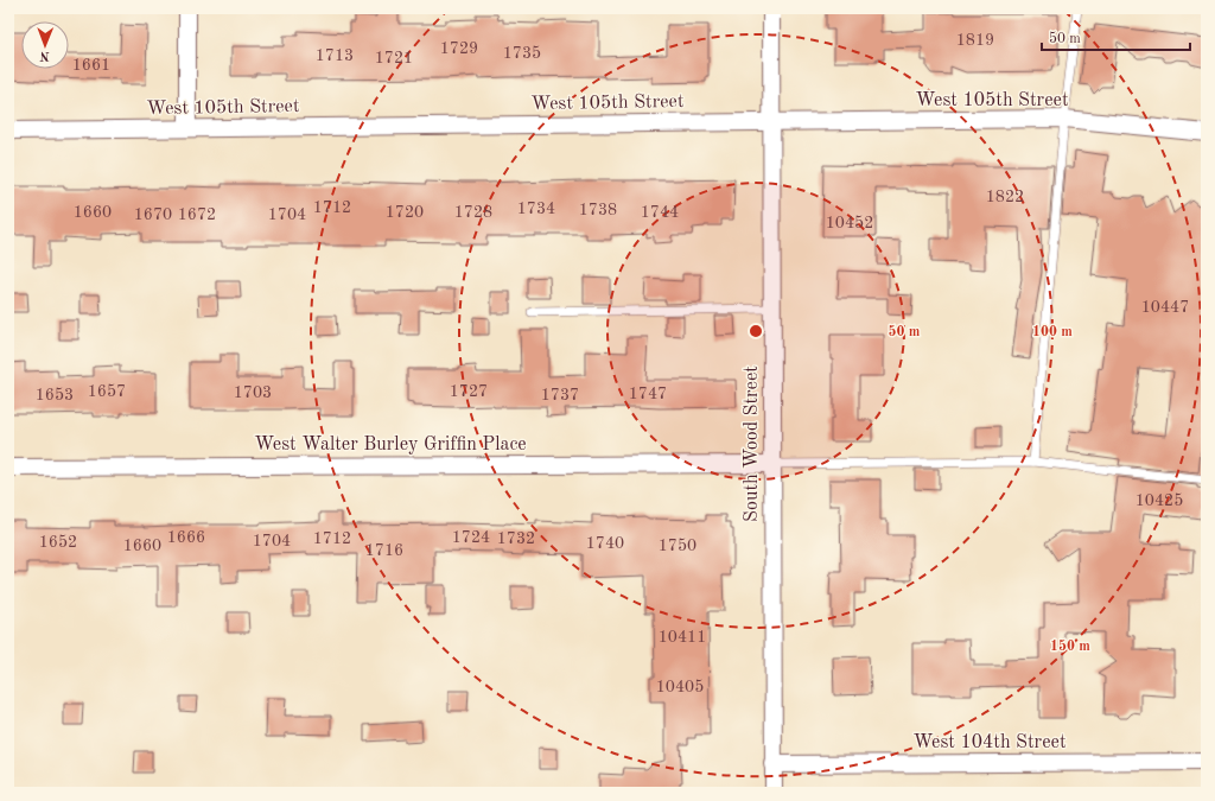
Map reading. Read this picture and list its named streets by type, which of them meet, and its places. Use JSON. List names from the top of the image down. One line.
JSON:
{"streets":{"street":["West 105th Street","South Wood Street","West Walter Burley Griffin Place","West 104th Street"]},"crossings":[["West 105th Street","South Wood Street"],["South Wood Street","West Walter Burley Griffin Place"],["South Wood Street","West 104th Street"]],"house_numbers":["1819","1729","1735","1713","1721","1661","1822","1712","1734","1738","1660","1720","1728","1744","1670","1672","1704","10452","10447","1657","1727","1703","1747","1653","1737","10425","1666","1724","1712","1732","1704","1652","1740","1660","1750","1716","10411","10405"],"scale_bar":"50 m","north":"bottom","rings":["50 m","100 m","150 m"]}
